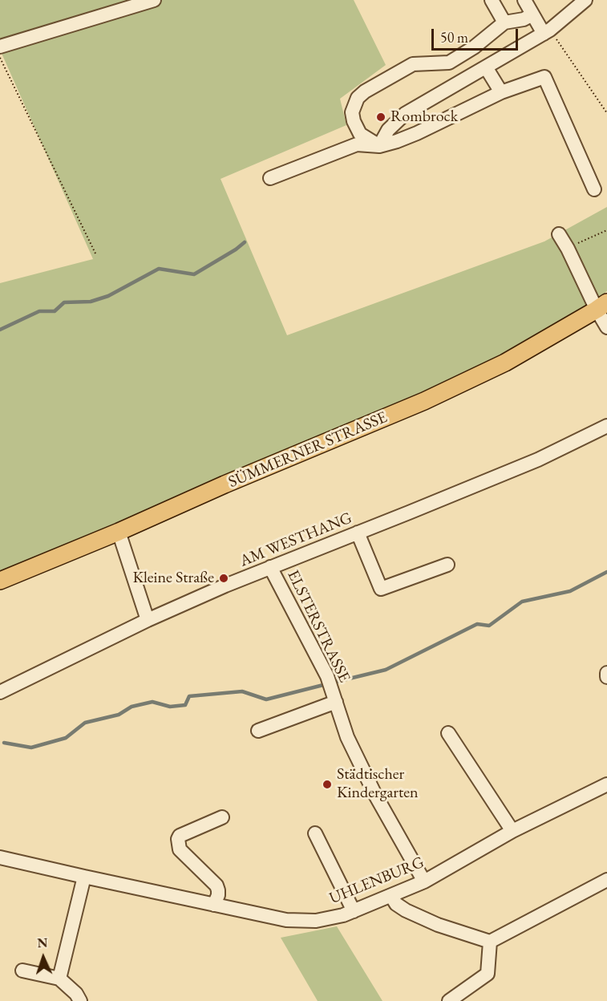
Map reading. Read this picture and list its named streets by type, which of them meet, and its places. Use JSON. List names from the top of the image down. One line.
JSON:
{"streets":{"main road":["SÜMMERNER STRASSE"],"street":["AM WESTHANG","ELSTERSTRASSE","UHLENBURG"]},"crossings":[["AM WESTHANG","ELSTERSTRASSE"],["ELSTERSTRASSE","UHLENBURG"]],"places":["Rombrock","Kleine Straße","Städtischer Kindergarten"],"scale_bar":"50 m","north":"top"}
